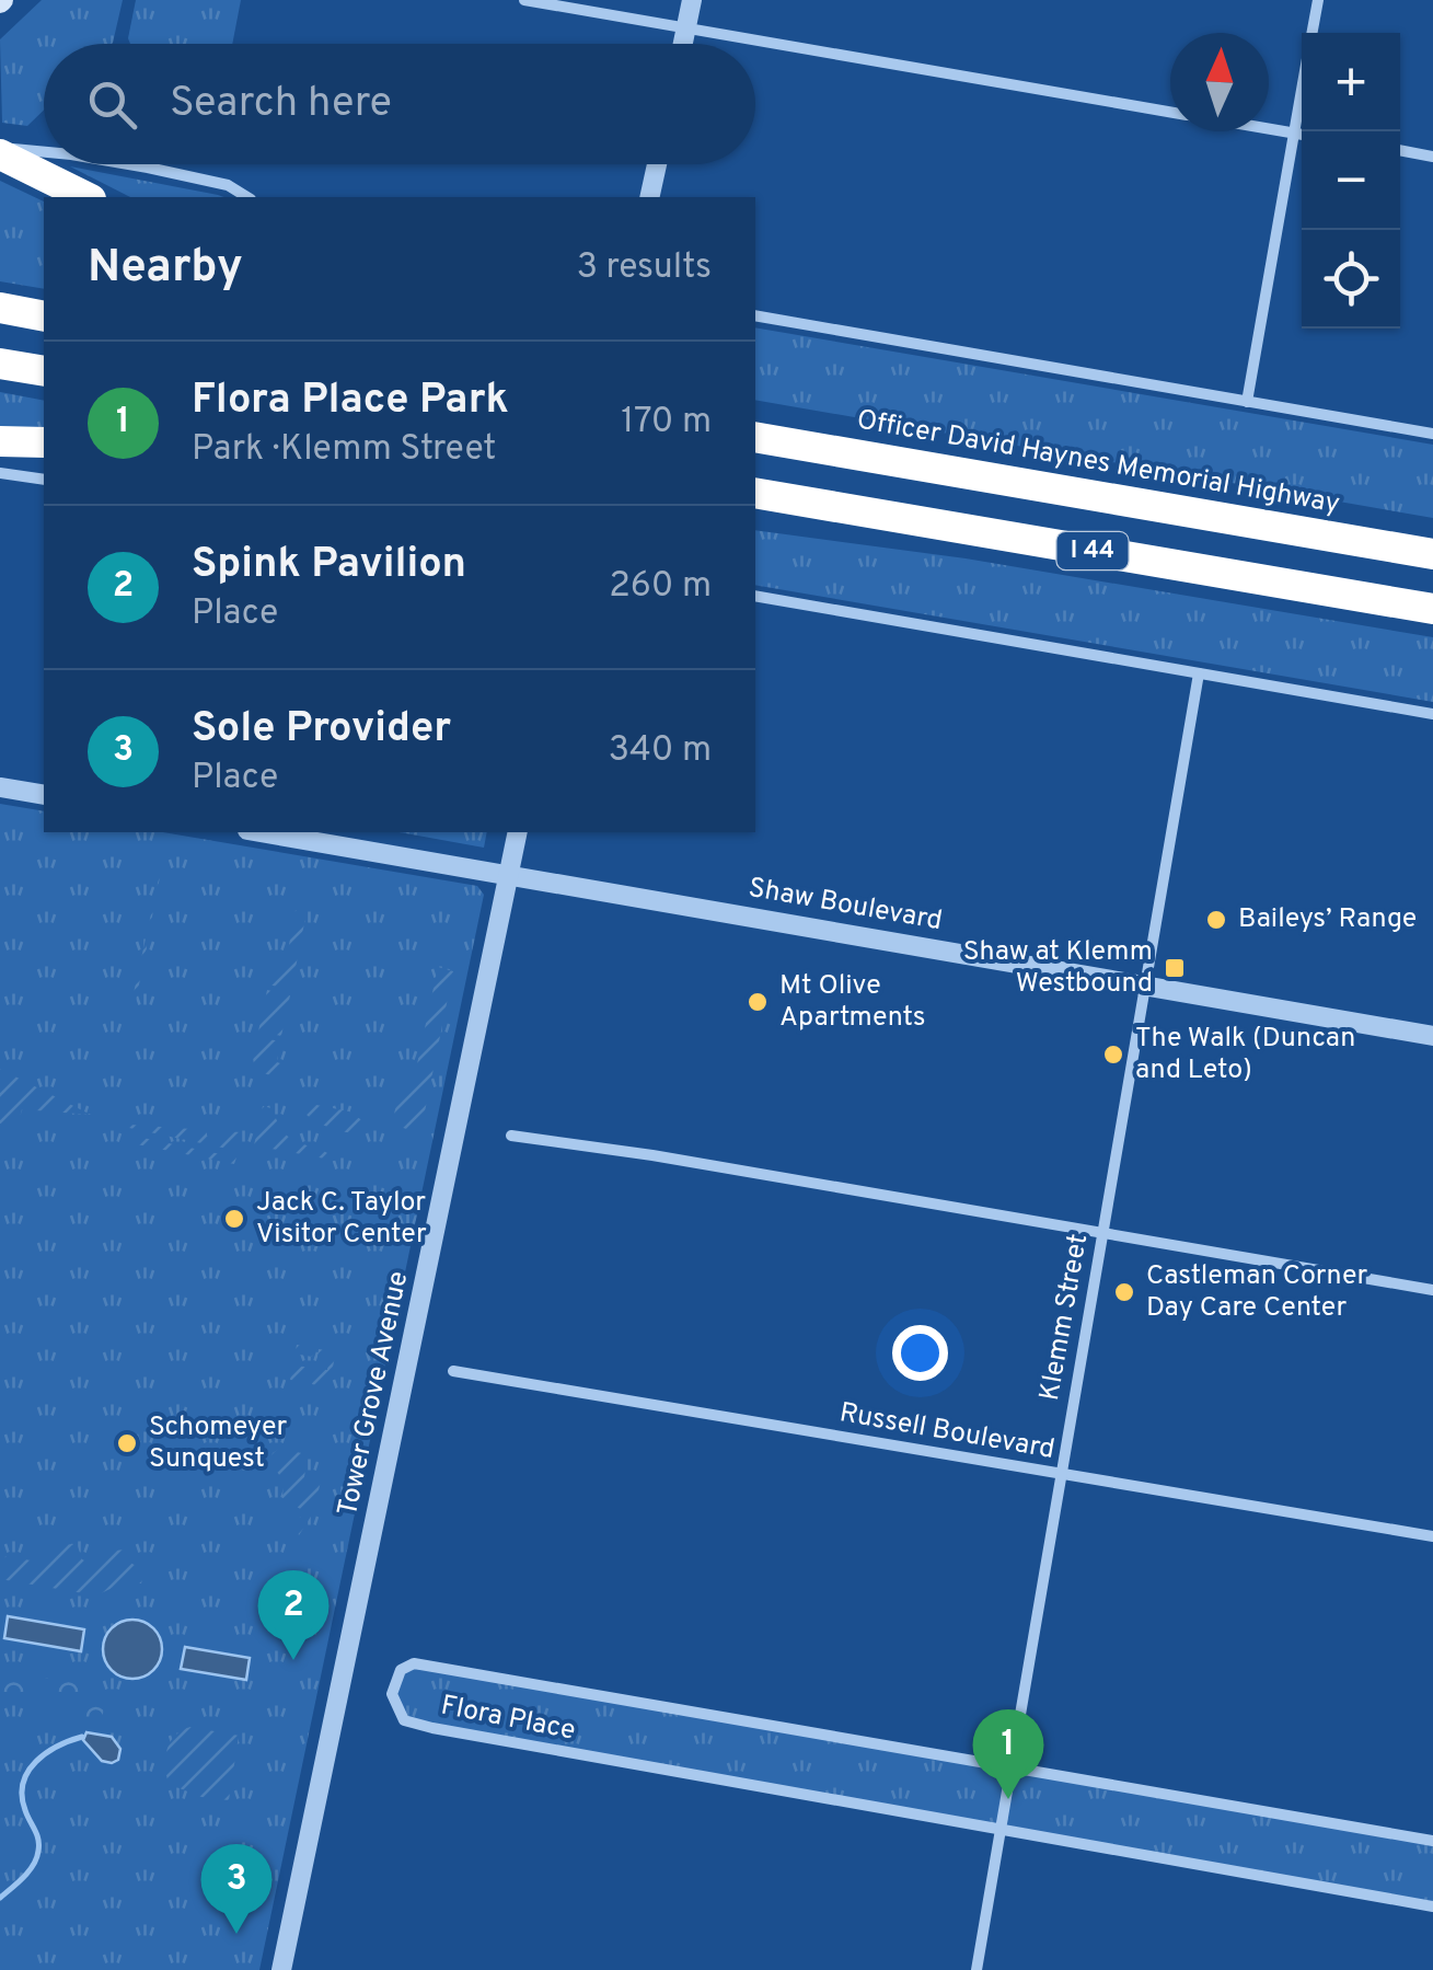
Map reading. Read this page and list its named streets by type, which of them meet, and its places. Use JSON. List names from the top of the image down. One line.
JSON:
{"streets":{"highway":["Officer David Haynes Memorial Highway","I 44"],"street":["Shaw Boulevard","Klemm Street","Tower Grove Avenue","Russell Boulevard","Flora Place"]},"crossings":[["Shaw Boulevard","Klemm Street"],["Shaw Boulevard","Tower Grove Avenue"],["Klemm Street","Russell Boulevard"],["Klemm Street","Flora Place"]],"places":{"other":["Baileys’ Range","Mt Olive Apartments","The Walk (Duncan and Leto)","Jack C. Taylor Visitor Center","Castleman Corner Day Care Center","Schomeyer Sunquest"],"transit":["Shaw at Klemm Westbound"]},"north":"top","page":{"map_buttons":["+","−"],"search":"Search here","heading":["Nearby","3 results"],"list":[{"mark":"1","name":"Flora Place Park","note":"Park · Klemm Street","value":"170 m"},{"mark":"2","name":"Spink Pavilion","note":"Place","value":"260 m"},{"mark":"3","name":"Sole Provider","note":"Place","value":"340 m"}],"pins":["2","1","3"]}}
